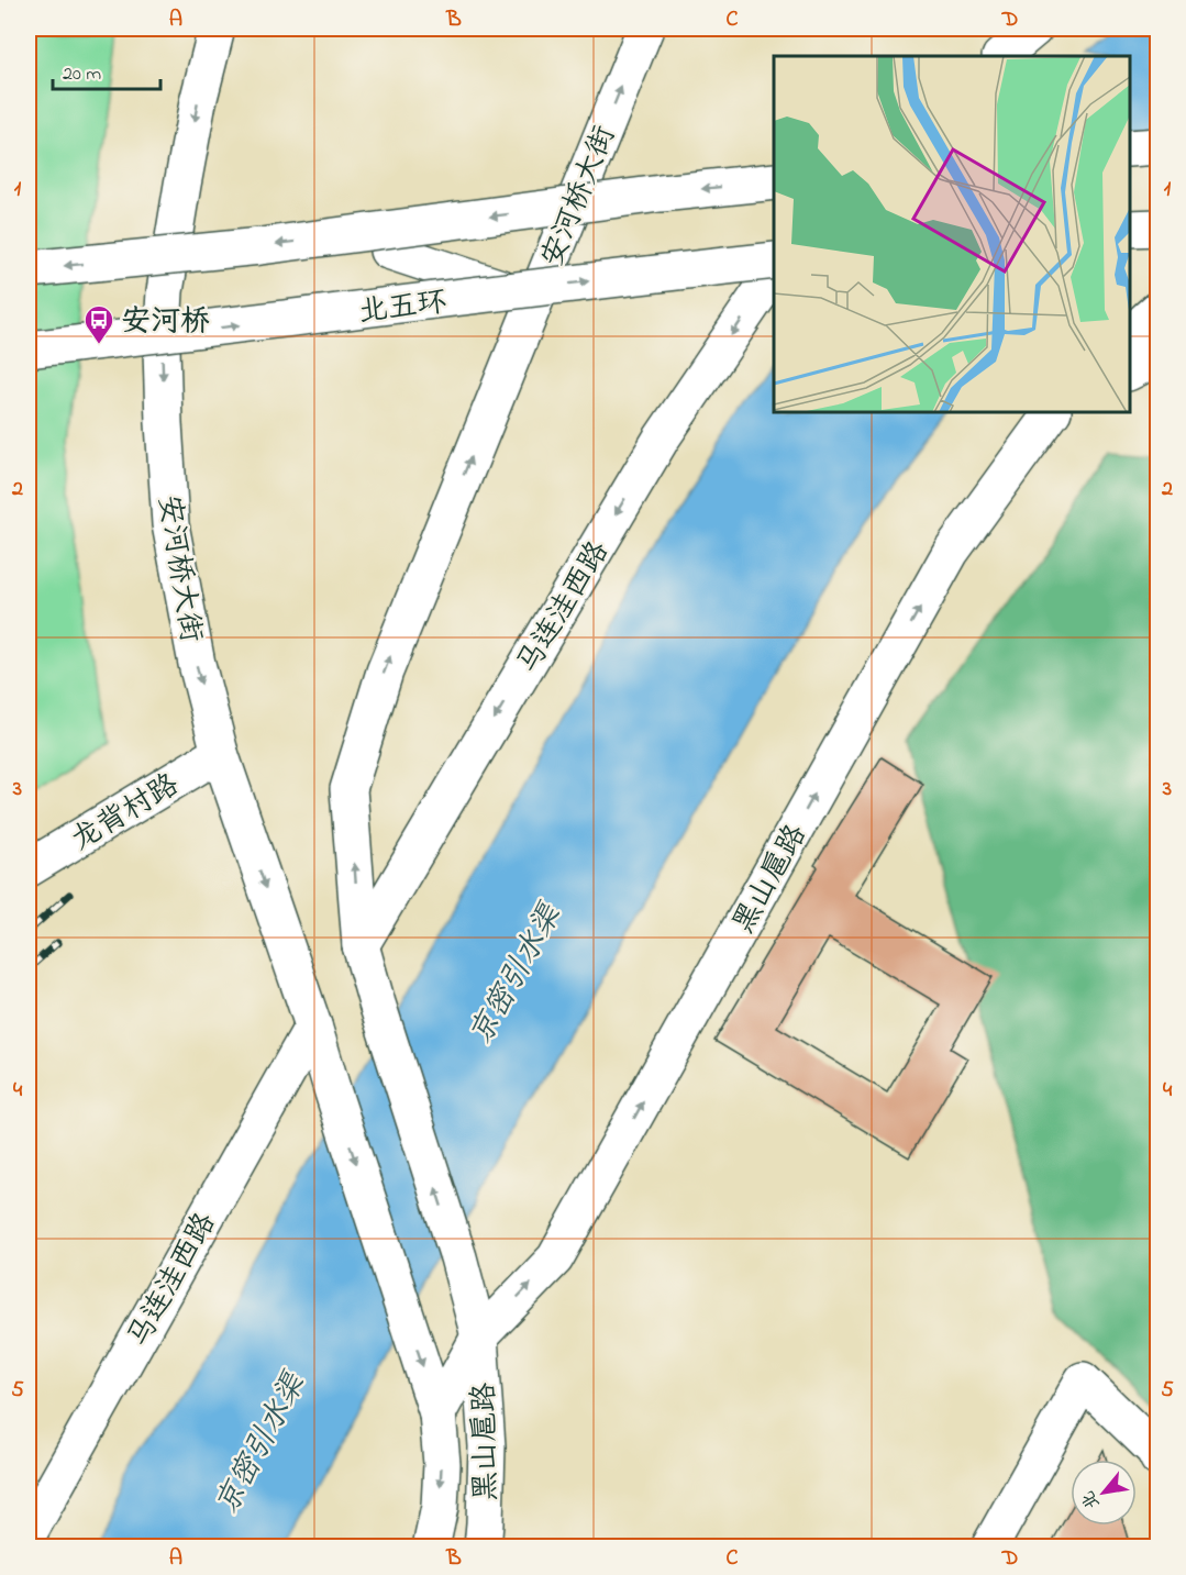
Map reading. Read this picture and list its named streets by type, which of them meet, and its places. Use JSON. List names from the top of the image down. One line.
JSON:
{"streets":{"main road":["安河桥大街","北五环","马连洼西路","龙背村路","黑山扈路"]},"crossings":[["安河桥大街","马连洼西路"],["安河桥大街","龙背村路"],["安河桥大街","黑山扈路"]],"one_way":["马连洼西路"],"water":["京密引水渠"],"places":{"bus stop":["安河桥"]},"scale_bar":"20 m","north":"bottom left","grid":{"columns":["A","B","C","D"],"rows":["1","2","3","4","5"]}}
